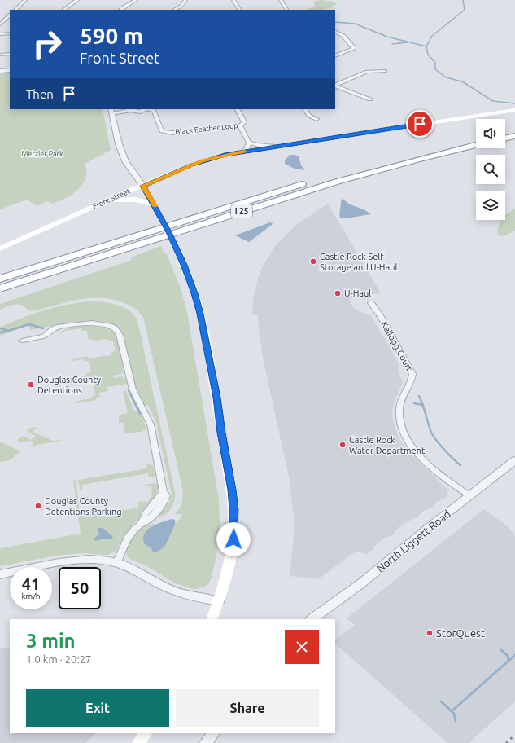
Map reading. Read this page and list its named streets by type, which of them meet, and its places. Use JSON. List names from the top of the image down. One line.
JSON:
{"streets":{"highway":["I 25"],"main road":["Front Street"],"street":["Black Feather Loop","Kellogg Court","North Liggett Road"]},"crossings":[["Kellogg Court","North Liggett Road"]],"parks":["Metzler Park"],"places":["Castle Rock Self Storage and U-Haul","U-Haul","Douglas County Detentions","Castle Rock Water Department","Douglas County Detentions Parking","StorQuest"],"page":{"turn":["590 m","Front Street"],"then":"Then","speed":"41 km/h","limit":"50","heading":["3 min","1.0 km · 20:27"],"buttons":["Exit","Share"]}}
